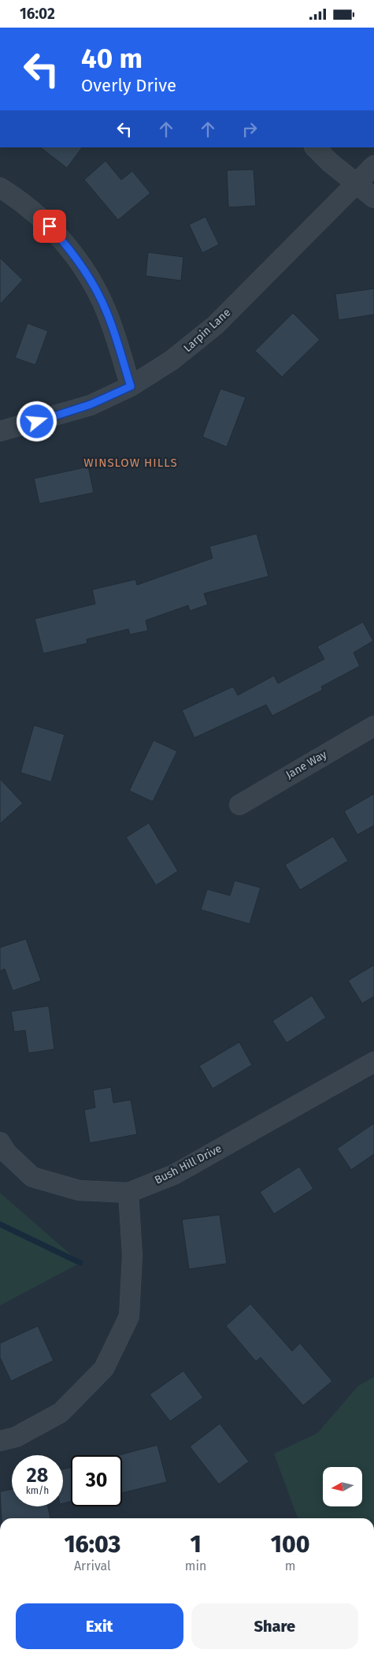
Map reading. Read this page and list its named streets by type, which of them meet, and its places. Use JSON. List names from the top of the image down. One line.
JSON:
{"streets":{"street":["Larpin Lane","Jane Way","Bush Hill Drive"]},"districts":["WINSLOW HILLS"],"north":"left","page":{"status":"16:02","turn":["40 m","Overly Drive"],"speed":"28 km/h","limit":"30","eta":["16:03","Arrival","1","min","100","m"],"buttons":["Exit","Share"]}}
